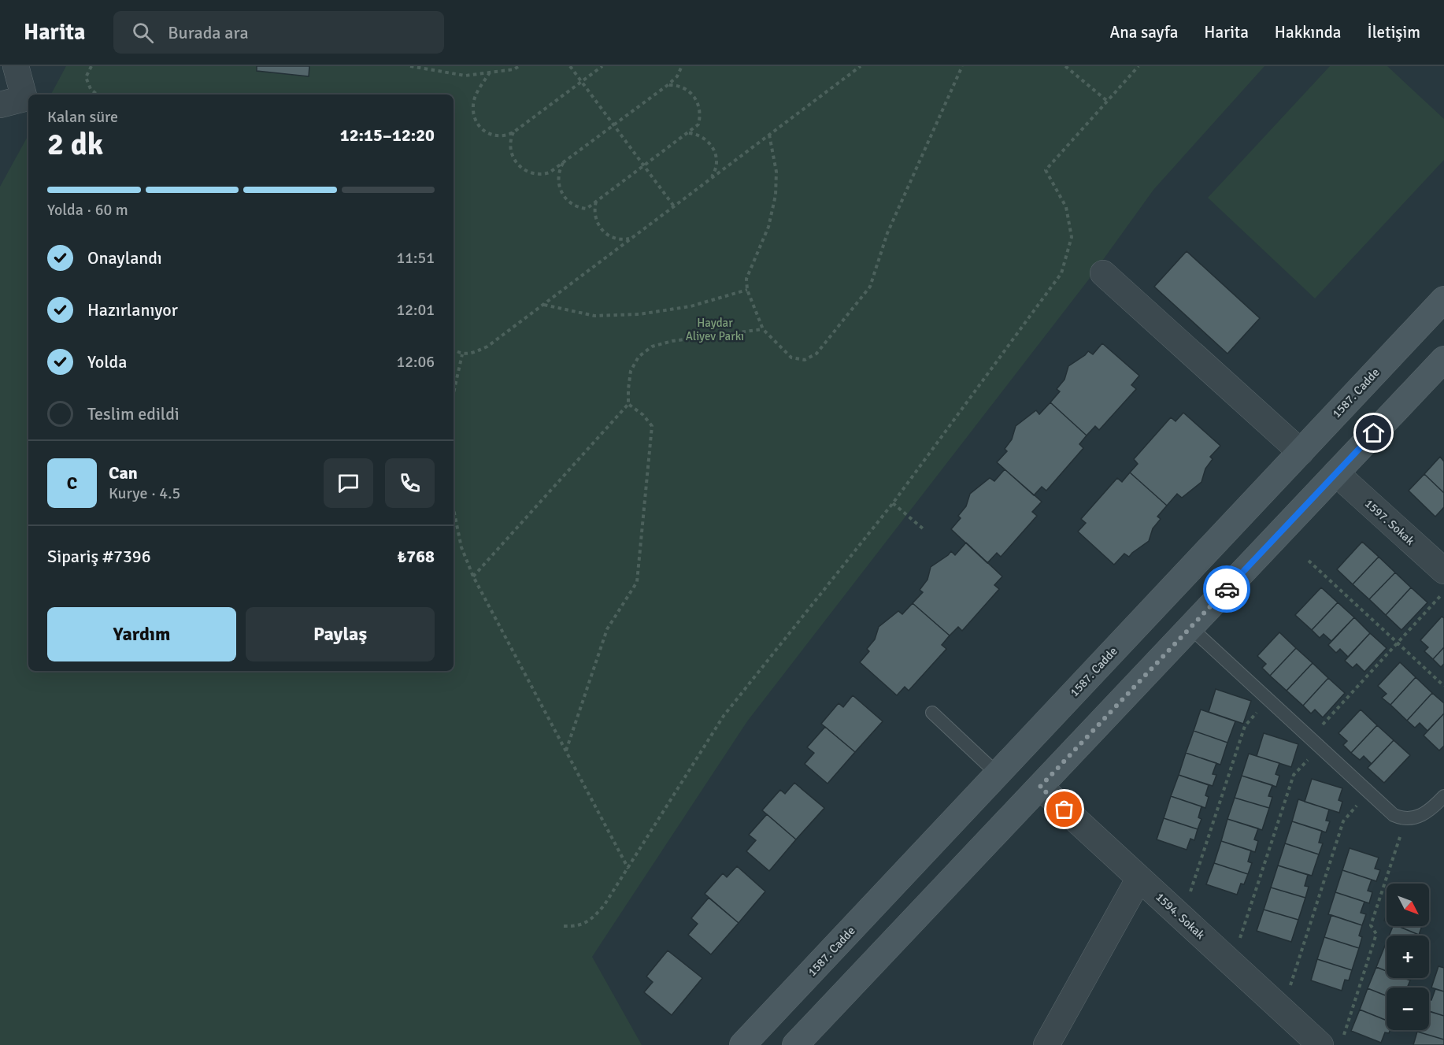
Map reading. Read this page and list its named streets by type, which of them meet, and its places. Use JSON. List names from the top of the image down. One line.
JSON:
{"streets":{"main road":["1587. Cadde"],"street":["1597. Sokak","1594. Sokak"]},"parks":["Haydar Aliyev Parkı"],"north":"bottom right","page":{"header":"Harita","search":"Burada ara","nav":["Ana sayfa","Harita","Hakkında","İletişim"],"heading":["2 dk","Kalan süre","12:15–12:20"],"panel":["Can","Kurye · 4.5","Sipariş #7396","₺768"],"bar":"Yolda · 60 m","list":[["Onaylandı","11:51"],["Hazırlanıyor","12:01"],["Yolda","12:06"],"Teslim edildi"],"round":"C","buttons":["Yardım","Paylaş"],"map_buttons":["+","−"]}}
